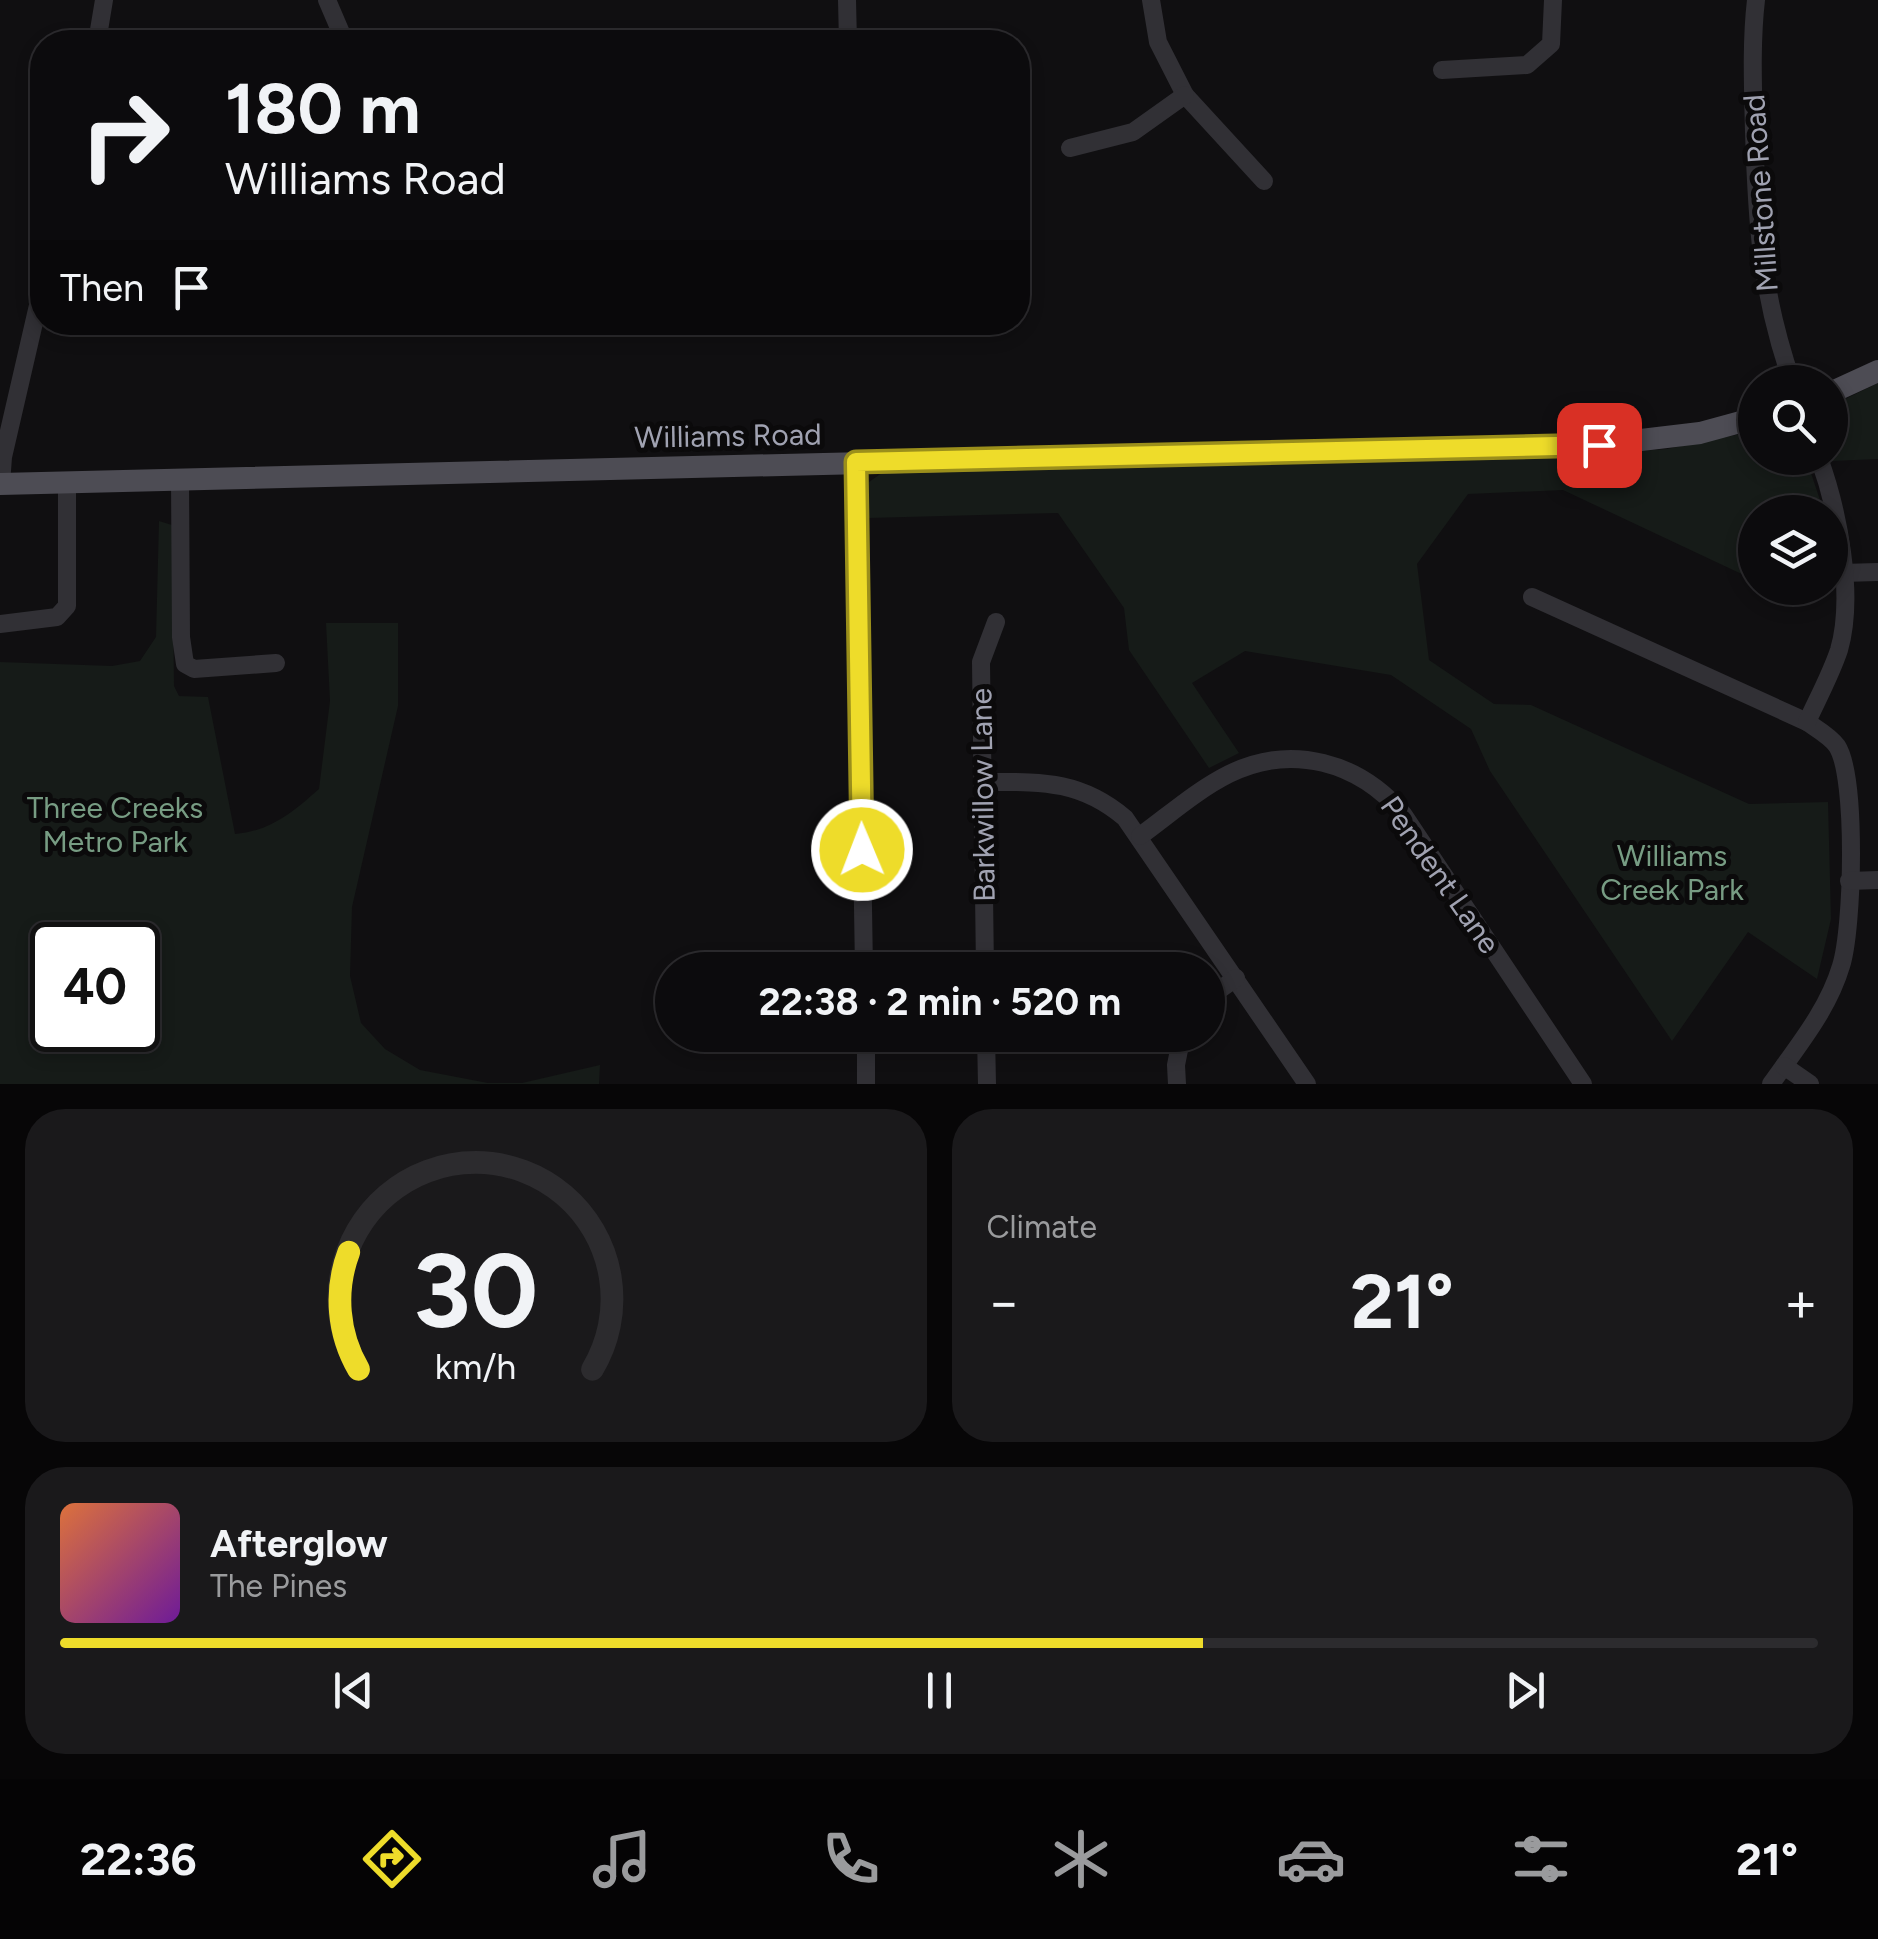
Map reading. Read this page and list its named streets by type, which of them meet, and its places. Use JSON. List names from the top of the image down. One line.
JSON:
{"streets":{"main road":["Williams Road"],"street":["Millstone Road","Barkwillow Lane","Pendent Lane"]},"parks":["Three Creeks Metro Park","Williams Creek Park"],"page":{"turn":["180 m","Williams Road"],"then":"Then","limit":"40","trip":"22:38 · 2 min · 520 m","tile":"Climate","heat":["−","21°","+"],"song":["Afterglow","The Pines"],"tabs":["22:36","21°"],"gauge":["30","km/h"]}}
